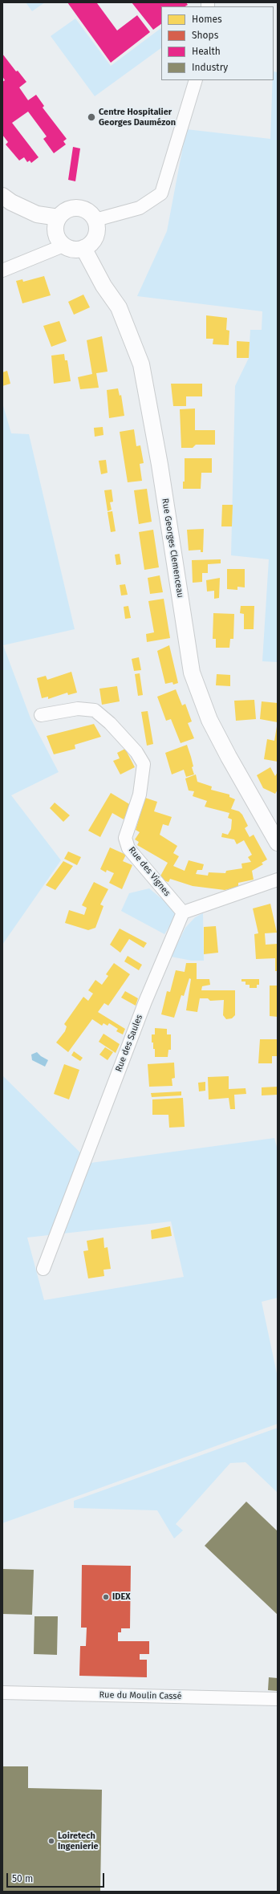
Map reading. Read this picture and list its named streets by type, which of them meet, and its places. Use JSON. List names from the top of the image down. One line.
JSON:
{"streets":{"street":["Rue Georges Clemenceau","Rue des Vignes","Rue des Saules","Rue du Moulin Cassé"]},"crossings":[["Rue des Vignes","Rue des Saules"]],"places":["Centre Hospitalier Georges Daumézon","IDEX","Loiretech Ingenierie"],"legend":["Homes","Shops","Health","Industry"],"scale_bar":"50 m"}
